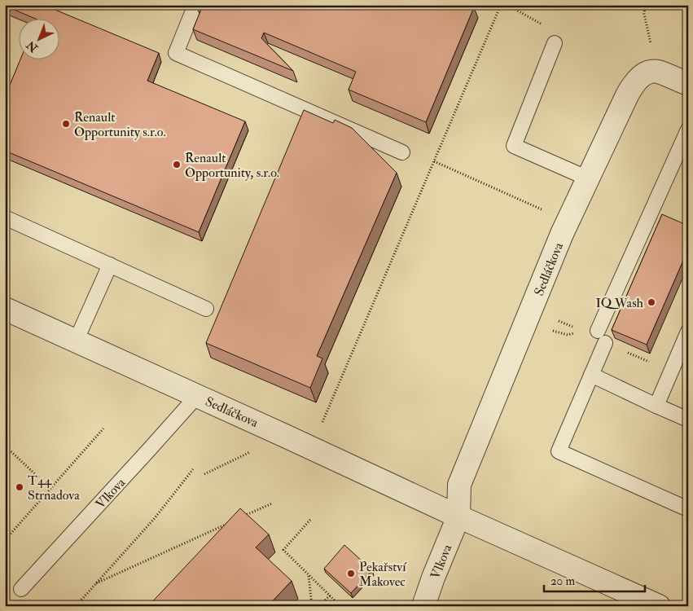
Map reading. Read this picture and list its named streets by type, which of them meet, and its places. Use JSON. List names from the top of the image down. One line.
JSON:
{"streets":{"street":["Sedláčkova","Vlkova"]},"crossings":[["Sedláčkova","Vlkova"]],"places":["Renault Opportunity s.r.o.","Renault Opportunity, s.r.o.","IQ Wash","T44 Strnadova","Pekařství Makovec"],"scale_bar":"20 m","north":"bottom left"}
